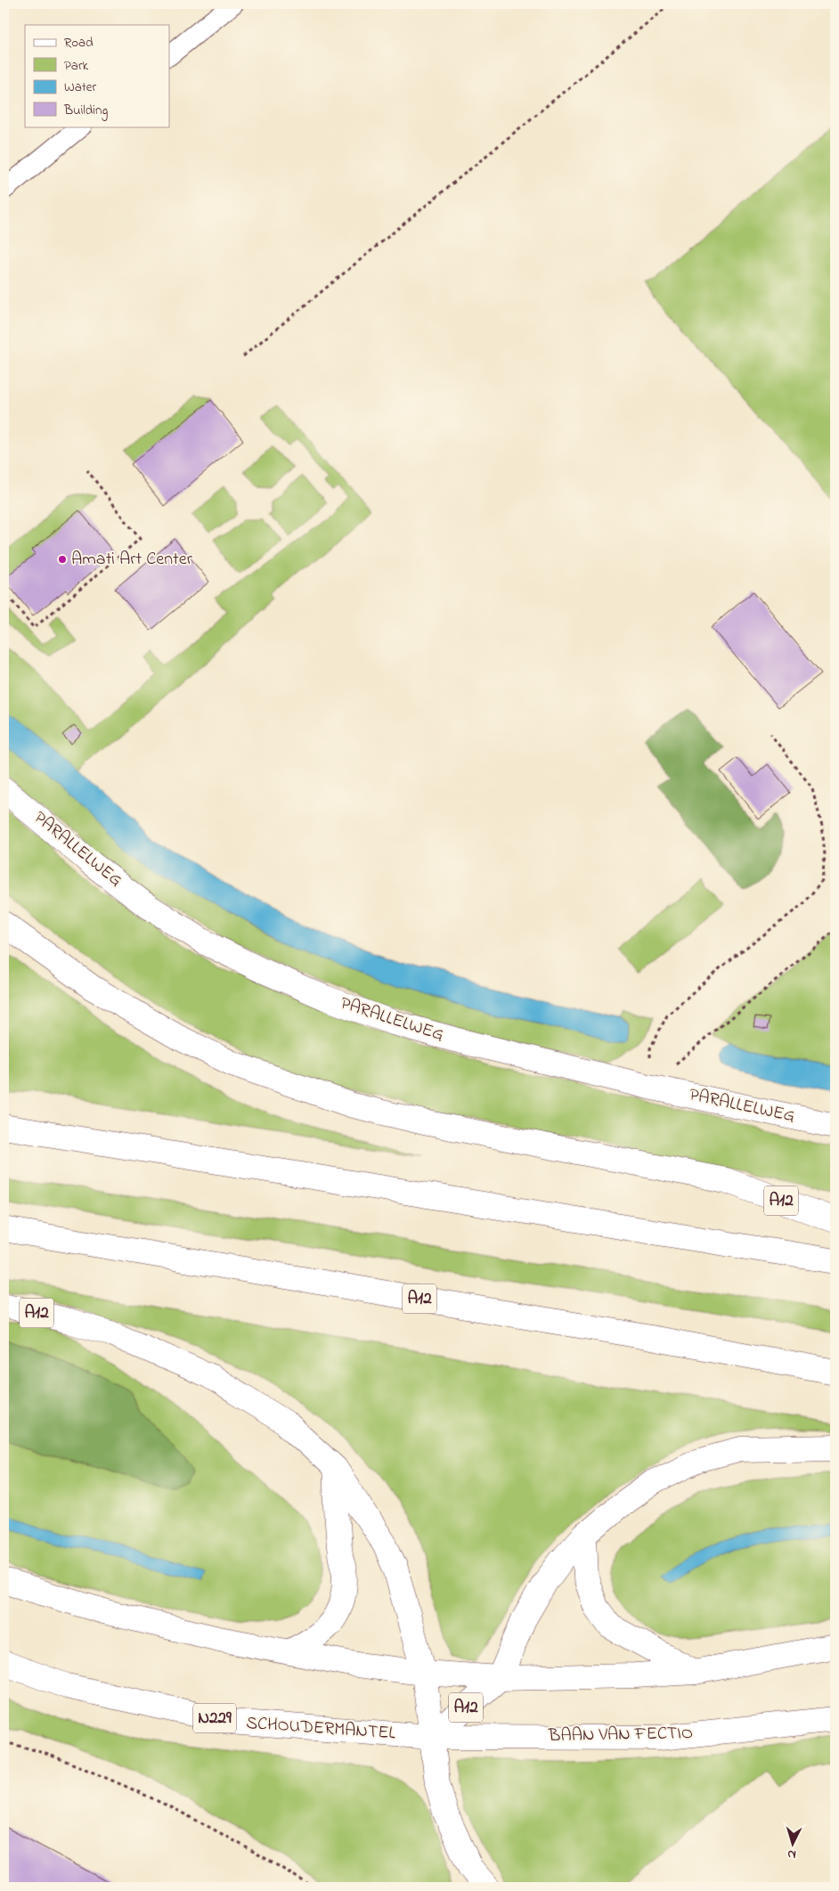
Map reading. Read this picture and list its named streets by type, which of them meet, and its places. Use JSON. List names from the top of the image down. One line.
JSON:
{"streets":{"main road":["PARALLELWEG","A12","N229","SCHOUDERMANTEL","BAAN VAN FECTIO"]},"crossings":[["A12","SCHOUDERMANTEL"],["A12","BAAN VAN FECTIO"],["SCHOUDERMANTEL","BAAN VAN FECTIO"]],"places":["Amati Art Center"],"legend":["Road","Park","Water","Building"],"north":"bottom"}
